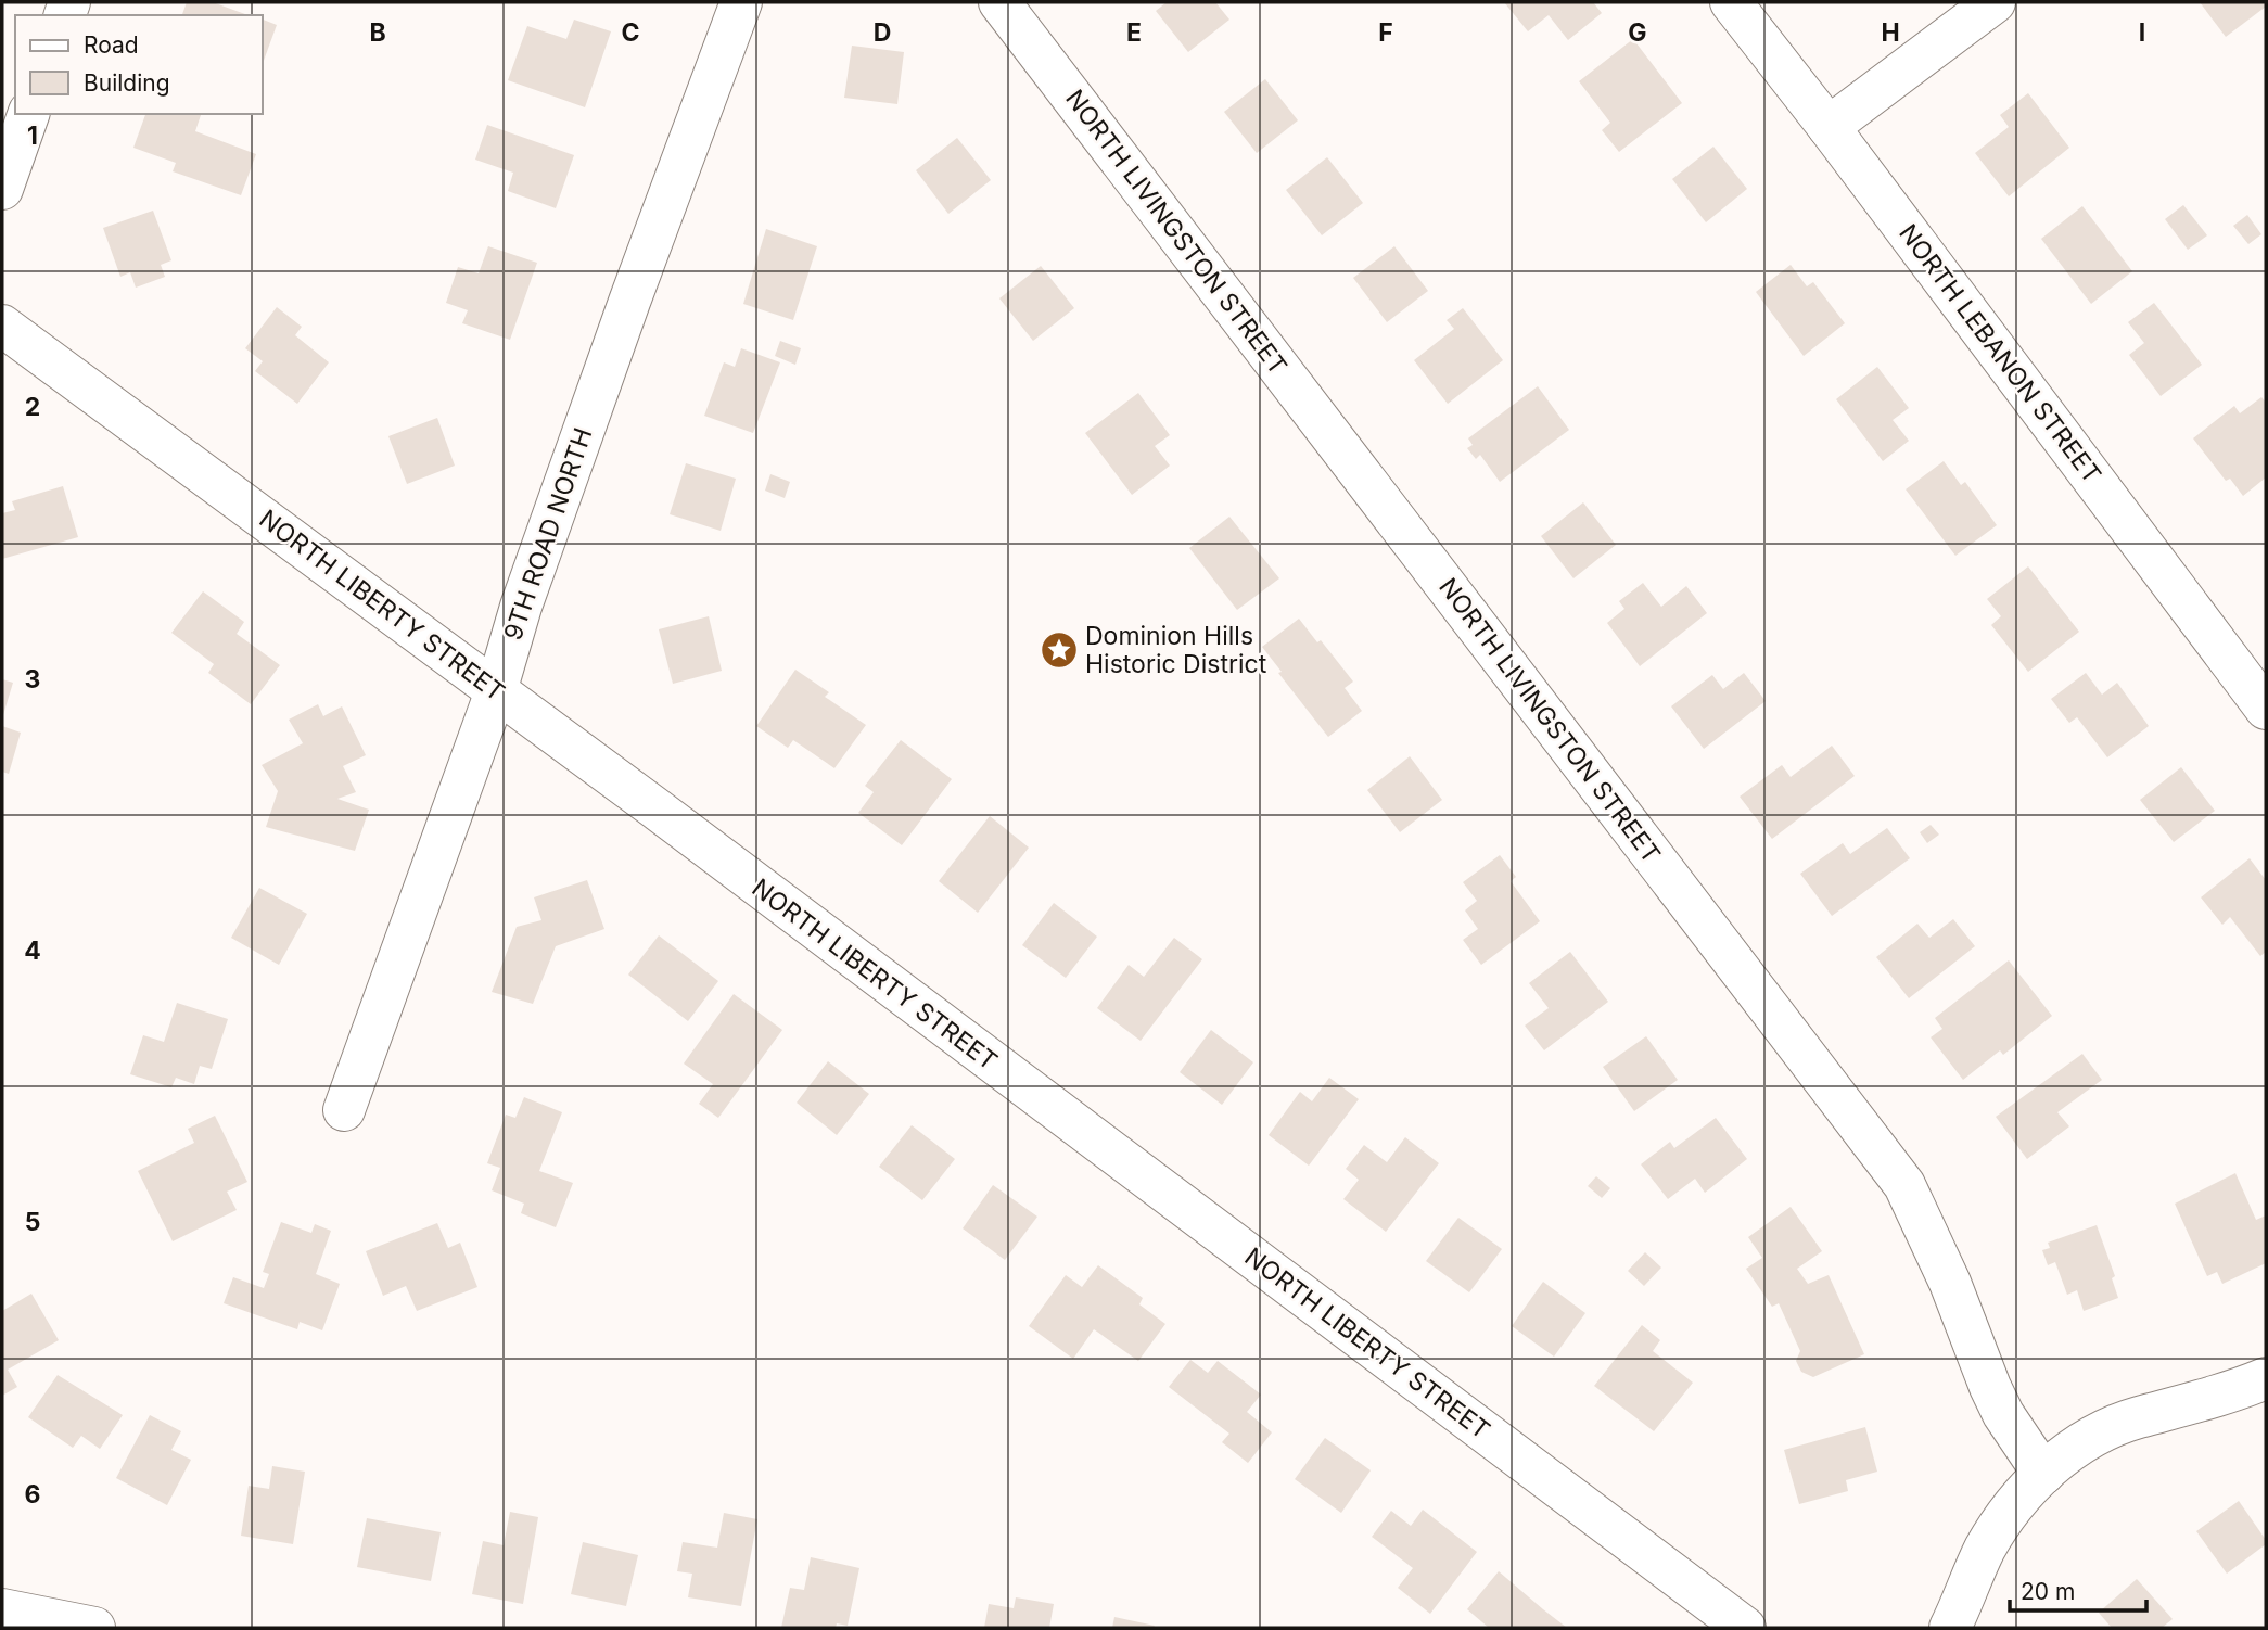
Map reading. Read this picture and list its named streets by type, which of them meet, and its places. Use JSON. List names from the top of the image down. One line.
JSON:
{"streets":{"street":["NORTH LIVINGSTON STREET","NORTH LEBANON STREET","9TH ROAD NORTH","NORTH LIBERTY STREET"]},"crossings":[["9TH ROAD NORTH","NORTH LIBERTY STREET"]],"places":{"place":["Dominion Hills Historic District"]},"legend":["Road","Building"],"scale_bar":"20 m","grid":{"columns":["B","C","D","E","F","G","H","I"],"rows":["1","2","3","4","5","6"]}}
